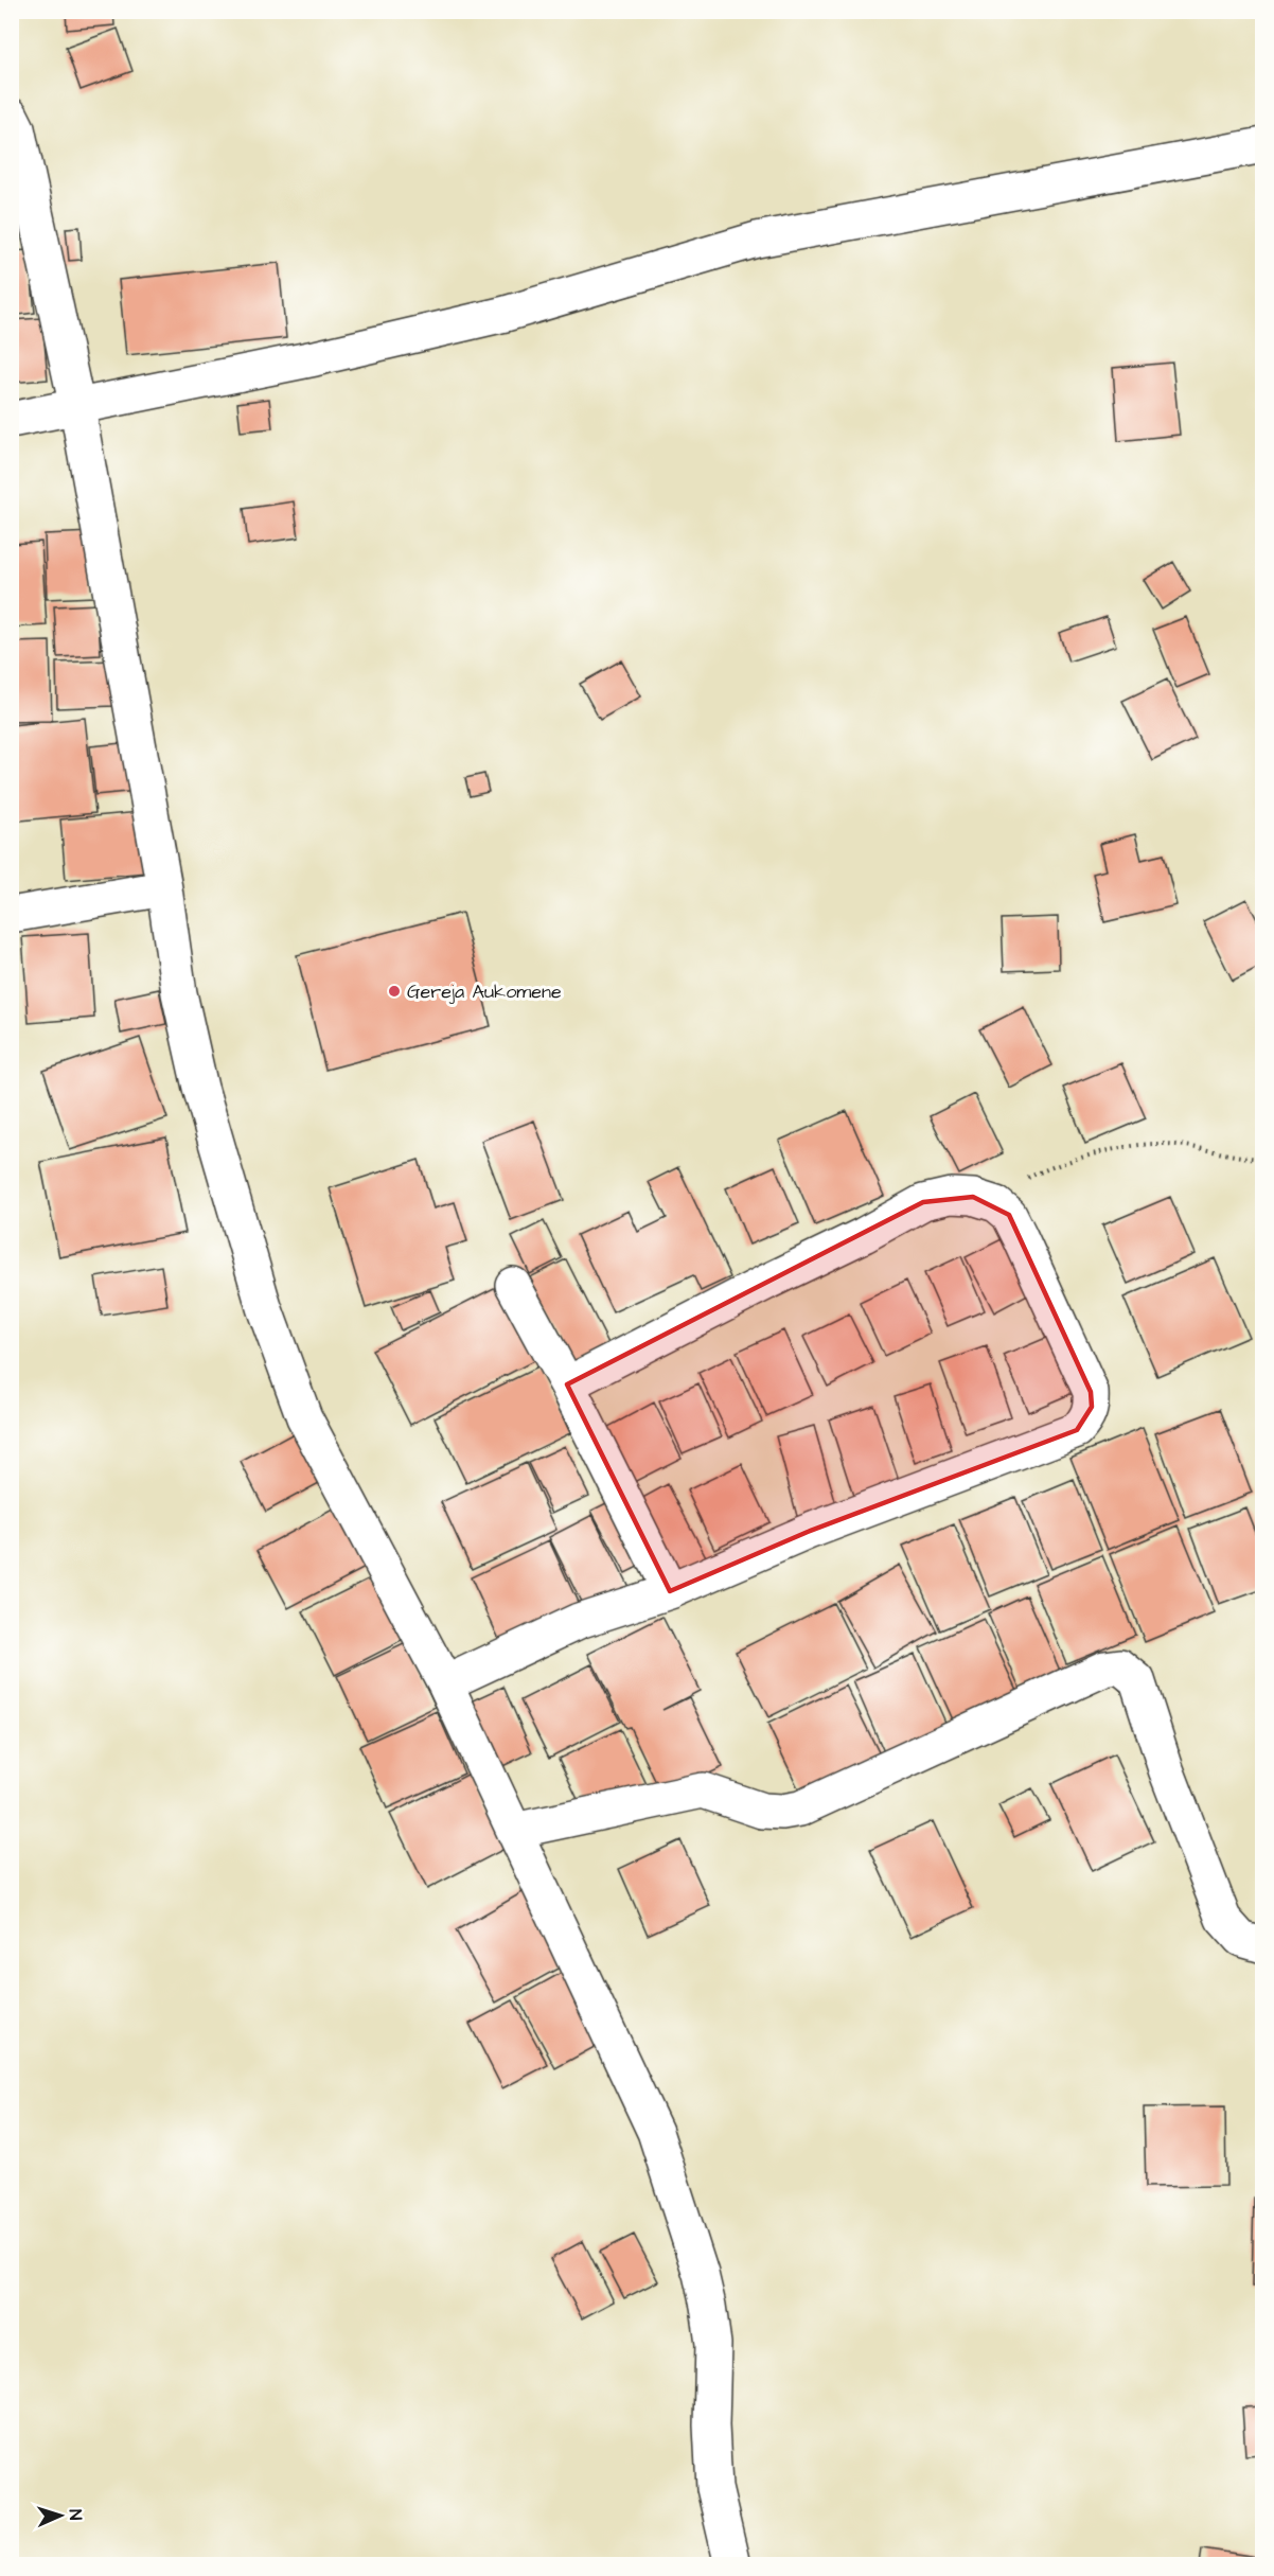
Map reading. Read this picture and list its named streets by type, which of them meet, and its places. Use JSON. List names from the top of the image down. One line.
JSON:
{"places":["Gereja Aukomene"],"north":"right"}
